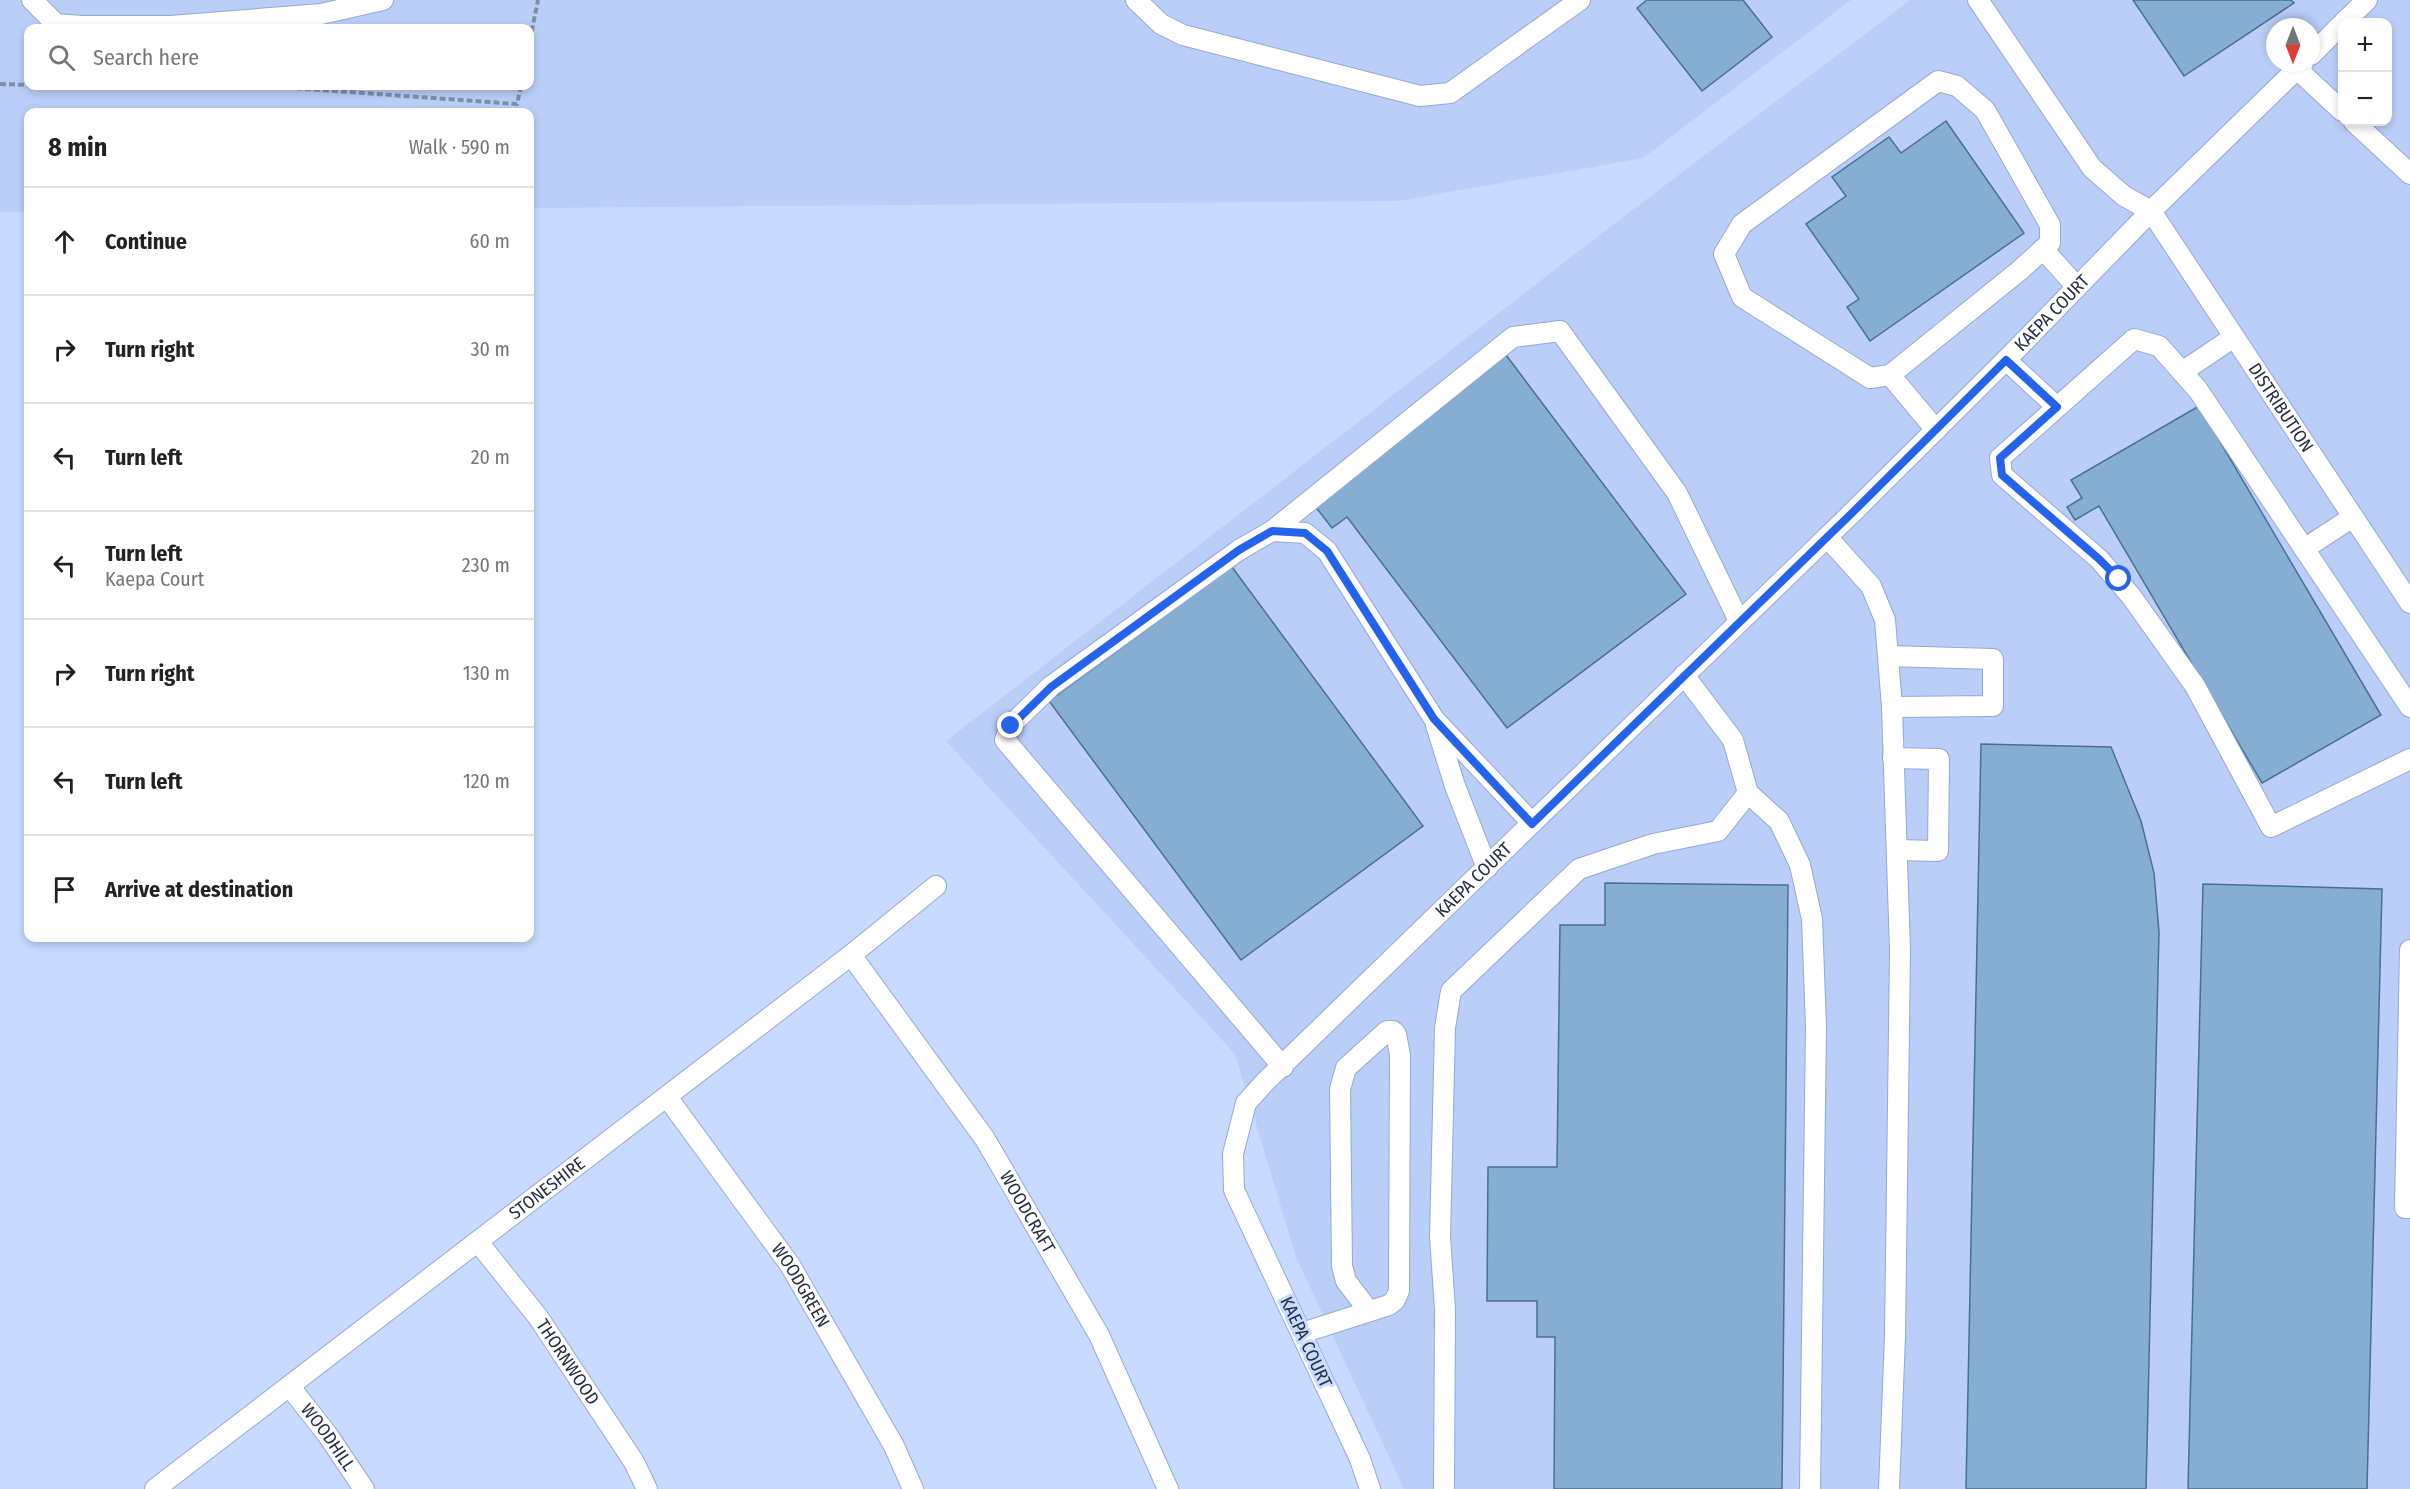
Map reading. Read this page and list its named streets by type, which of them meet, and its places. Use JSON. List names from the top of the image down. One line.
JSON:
{"streets":{"street":["KAEPA COURT","DISTRIBUTION","STONESHIRE","WOODCRAFT","WOODGREEN","THORNWOOD","WOODHILL"]},"crossings":[["KAEPA COURT","DISTRIBUTION"],["STONESHIRE","WOODCRAFT"],["STONESHIRE","WOODGREEN"],["STONESHIRE","THORNWOOD"],["STONESHIRE","WOODHILL"]],"north":"bottom","page":{"map_buttons":["+","−"],"search":"Search here","heading":["8 min","Walk · 590 m"],"list":[["Continue","60 m"],["Turn right","30 m"],["Turn left","20 m"],["Turn left","Kaepa Court","230 m"],["Turn right","130 m"],["Turn left","120 m"],"Arrive at destination"]}}
